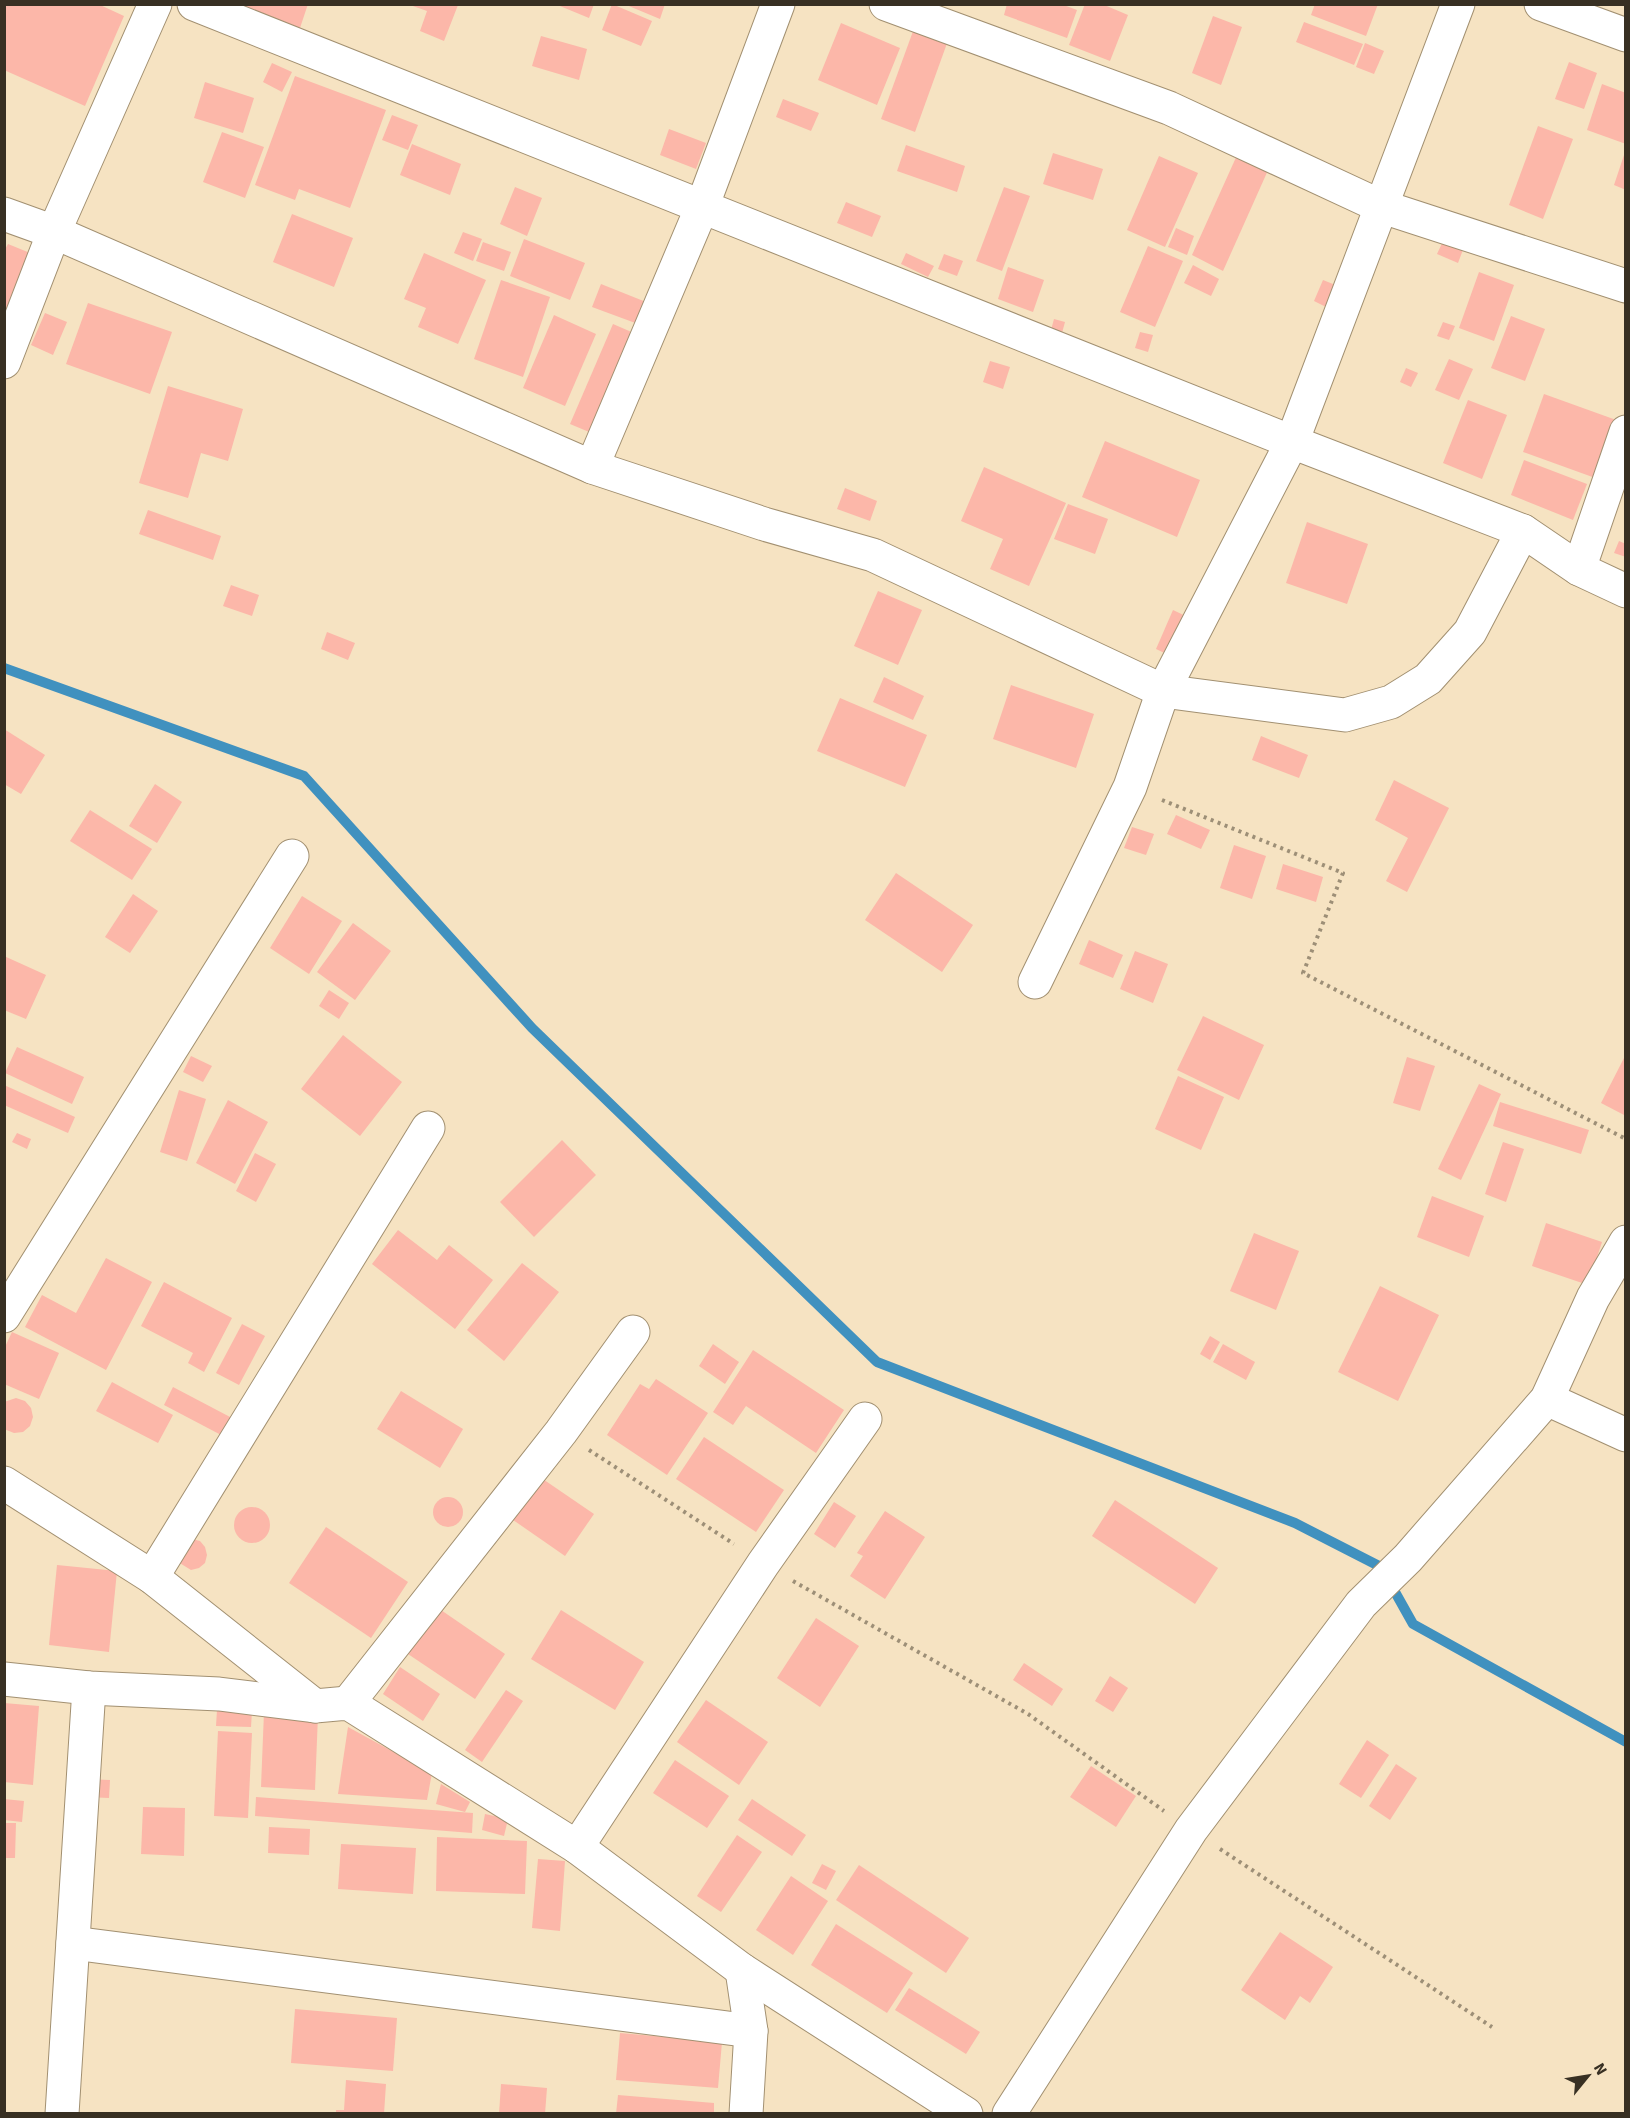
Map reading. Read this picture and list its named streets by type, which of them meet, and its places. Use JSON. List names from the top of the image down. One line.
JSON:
{"north":"top right"}
